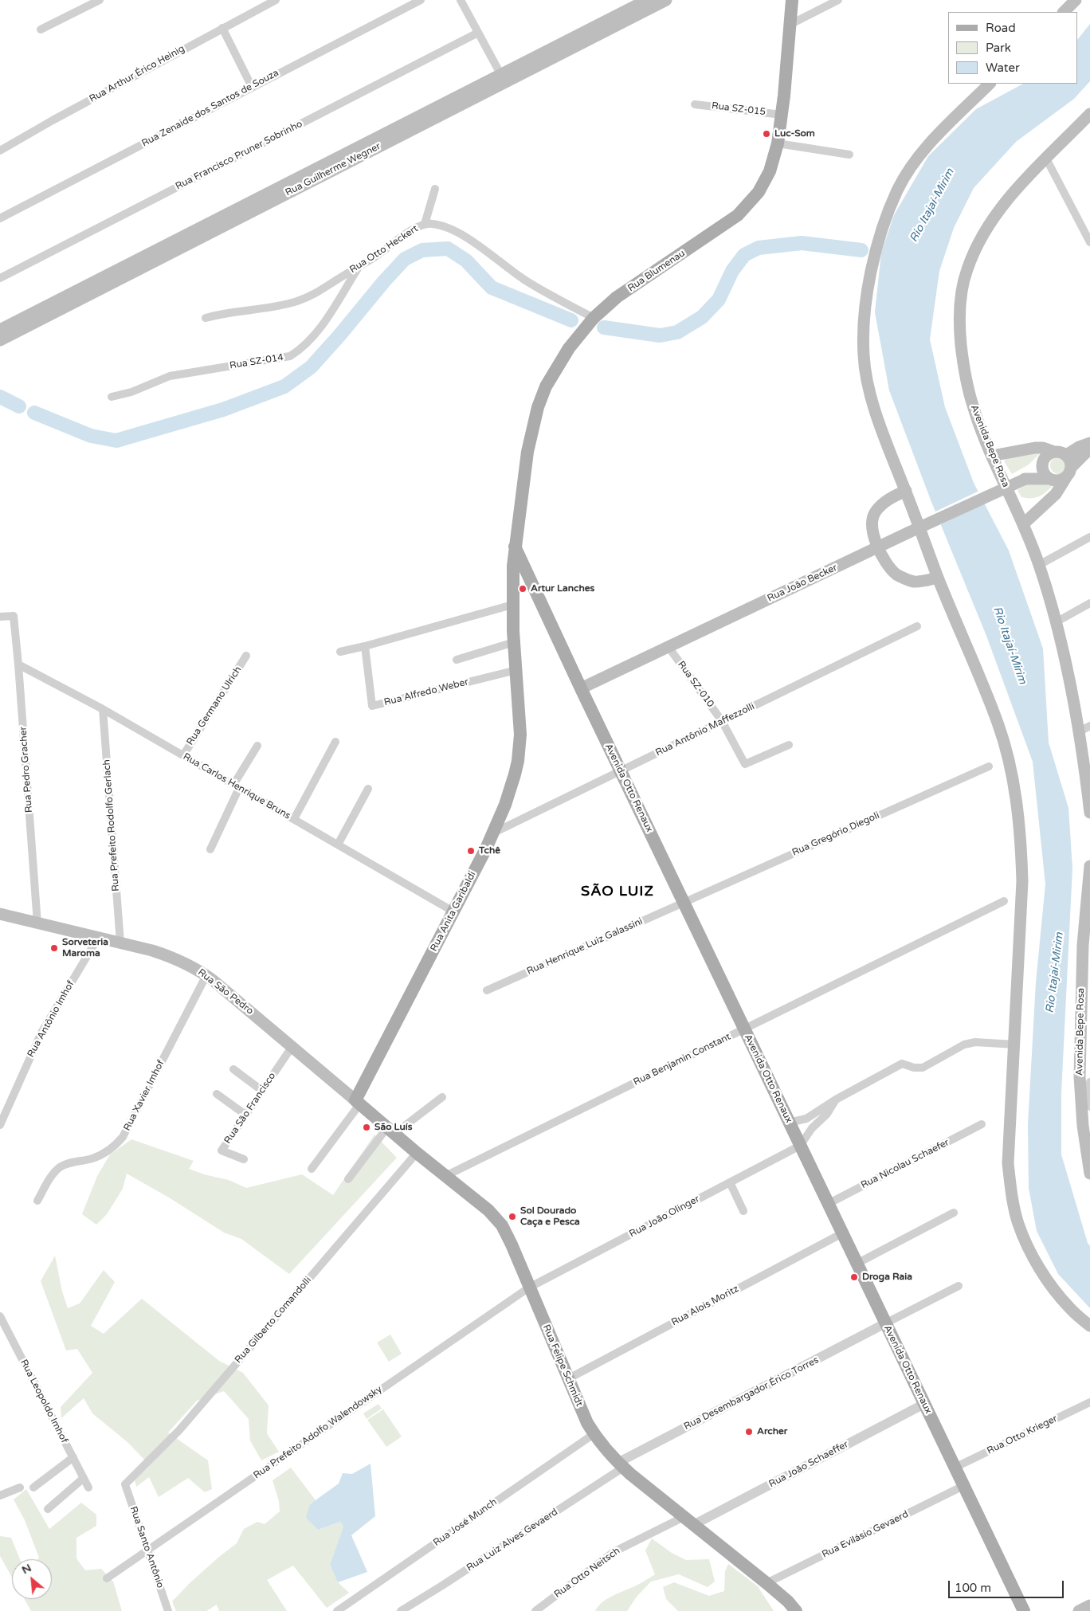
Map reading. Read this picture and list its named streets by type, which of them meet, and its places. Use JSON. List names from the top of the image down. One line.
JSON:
{"streets":{"main road":["Rua Guilherme Wegner","Rua Blumenau","Avenida Bepe Rosa","Rua João Becker","Avenida Otto Renaux","Rua Anita Garibaldi","Rua São Pedro","Rua Felipe Schmidt"],"street":["Rua Arthur Érico Heinig","Rua Zenaide dos Santos de Souza","Rua SZ-015","Rua Francisco Pruner Sobrinho","Rua Otto Heckert","Rua SZ-014","Rua SZ-010","Rua Alfredo Weber","Rua Germano Ulrich","Rua Antônio Maffezzolli","Rua Pedro Gracher","Rua Carlos Henrique Bruns","Rua Prefeito Rodolfo Gerlach","Rua Gregório Diegoli","Rua Henrique Luiz Galassini","Rua Antônio Imhof","Rua Benjamin Constant","Rua Xavier Imhof","Rua São Francisco","Rua Nicolau Schaefer","Rua João Olinger","Rua Alois Moritz","Rua Gilberto Comandolli","Rua Desembargador Érico Torres","Rua Leopoldo Imhof","Rua Prefeito Adolfo Walendowsky","Rua Otto Krieger","Rua João Schaeffer","Rua José Munch","Rua Evilásio Gevaerd","Rua Luiz Alves Gevaerd","Rua Santo Antônio","Rua Otto Neitsch"]},"crossings":[["Rua SZ-015","Rua Blumenau"],["Rua Otto Heckert","Rua Blumenau"],["Rua Otto Heckert","Rua SZ-014"],["Rua Blumenau","Avenida Otto Renaux"],["Rua Blumenau","Rua Anita Garibaldi"],["Rua João Becker","Rua SZ-010"],["Rua João Becker","Avenida Otto Renaux"],["Rua SZ-010","Rua Antônio Maffezzolli"],["Rua Alfredo Weber","Rua Anita Garibaldi"],["Rua Germano Ulrich","Rua Carlos Henrique Bruns"],["Rua Antônio Maffezzolli","Avenida Otto Renaux"],["Rua Antônio Maffezzolli","Rua Anita Garibaldi"],["Rua Pedro Gracher","Rua Carlos Henrique Bruns"],["Rua Pedro Gracher","Rua São Pedro"],["Rua Carlos Henrique Bruns","Rua Prefeito Rodolfo Gerlach"],["Rua Carlos Henrique Bruns","Rua Anita Garibaldi"],["Avenida Otto Renaux","Rua Gregório Diegoli"],["Avenida Otto Renaux","Rua Anita Garibaldi"],["Avenida Otto Renaux","Rua Henrique Luiz Galassini"],["Avenida Otto Renaux","Rua Benjamin Constant"],["Avenida Otto Renaux","Rua Nicolau Schaefer"],["Avenida Otto Renaux","Rua João Olinger"],["Avenida Otto Renaux","Rua Alois Moritz"],["Avenida Otto Renaux","Rua Desembargador Érico Torres"],["Avenida Otto Renaux","Rua Otto Krieger"],["Avenida Otto Renaux","Rua João Schaeffer"],["Avenida Otto Renaux","Rua Evilásio Gevaerd"],["Rua Prefeito Rodolfo Gerlach","Rua São Pedro"],["Rua Gregório Diegoli","Rua Henrique Luiz Galassini"],["Rua Anita Garibaldi","Rua São Pedro"],["Rua Anita Garibaldi","Rua Felipe Schmidt"],["Rua São Pedro","Rua Antônio Imhof"],["Rua São Pedro","Rua Xavier Imhof"],["Rua São Pedro","Rua São Francisco"],["Rua São Pedro","Rua Felipe Schmidt"],["Rua Benjamin Constant","Rua Felipe Schmidt"],["Rua João Olinger","Rua Felipe Schmidt"],["Rua João Olinger","Rua Prefeito Adolfo Walendowsky"],["Rua Alois Moritz","Rua Felipe Schmidt"],["Rua Gilberto Comandolli","Rua Felipe Schmidt"],["Rua Gilberto Comandolli","Rua Santo Antônio"],["Rua Felipe Schmidt","Rua Desembargador Érico Torres"],["Rua Felipe Schmidt","Rua Prefeito Adolfo Walendowsky"],["Rua Felipe Schmidt","Rua João Schaeffer"],["Rua Felipe Schmidt","Rua José Munch"],["Rua Felipe Schmidt","Rua Evilásio Gevaerd"],["Rua Felipe Schmidt","Rua Luiz Alves Gevaerd"],["Rua Felipe Schmidt","Rua Otto Neitsch"],["Rua Desembargador Érico Torres","Rua Luiz Alves Gevaerd"],["Rua Prefeito Adolfo Walendowsky","Rua Santo Antônio"],["Rua João Schaeffer","Rua Otto Neitsch"]],"districts":["SÃO LUIZ"],"water":["Rio Itajaí-Mirim"],"places":["Luc-Som","Artur Lanches","Tchê","Sorveteria Maroma","São Luís","Sol Dourado Caça e Pesca","Droga Raia","Archer"],"legend":["Road","Park","Water"],"scale_bar":"100 m","north":"top left"}
